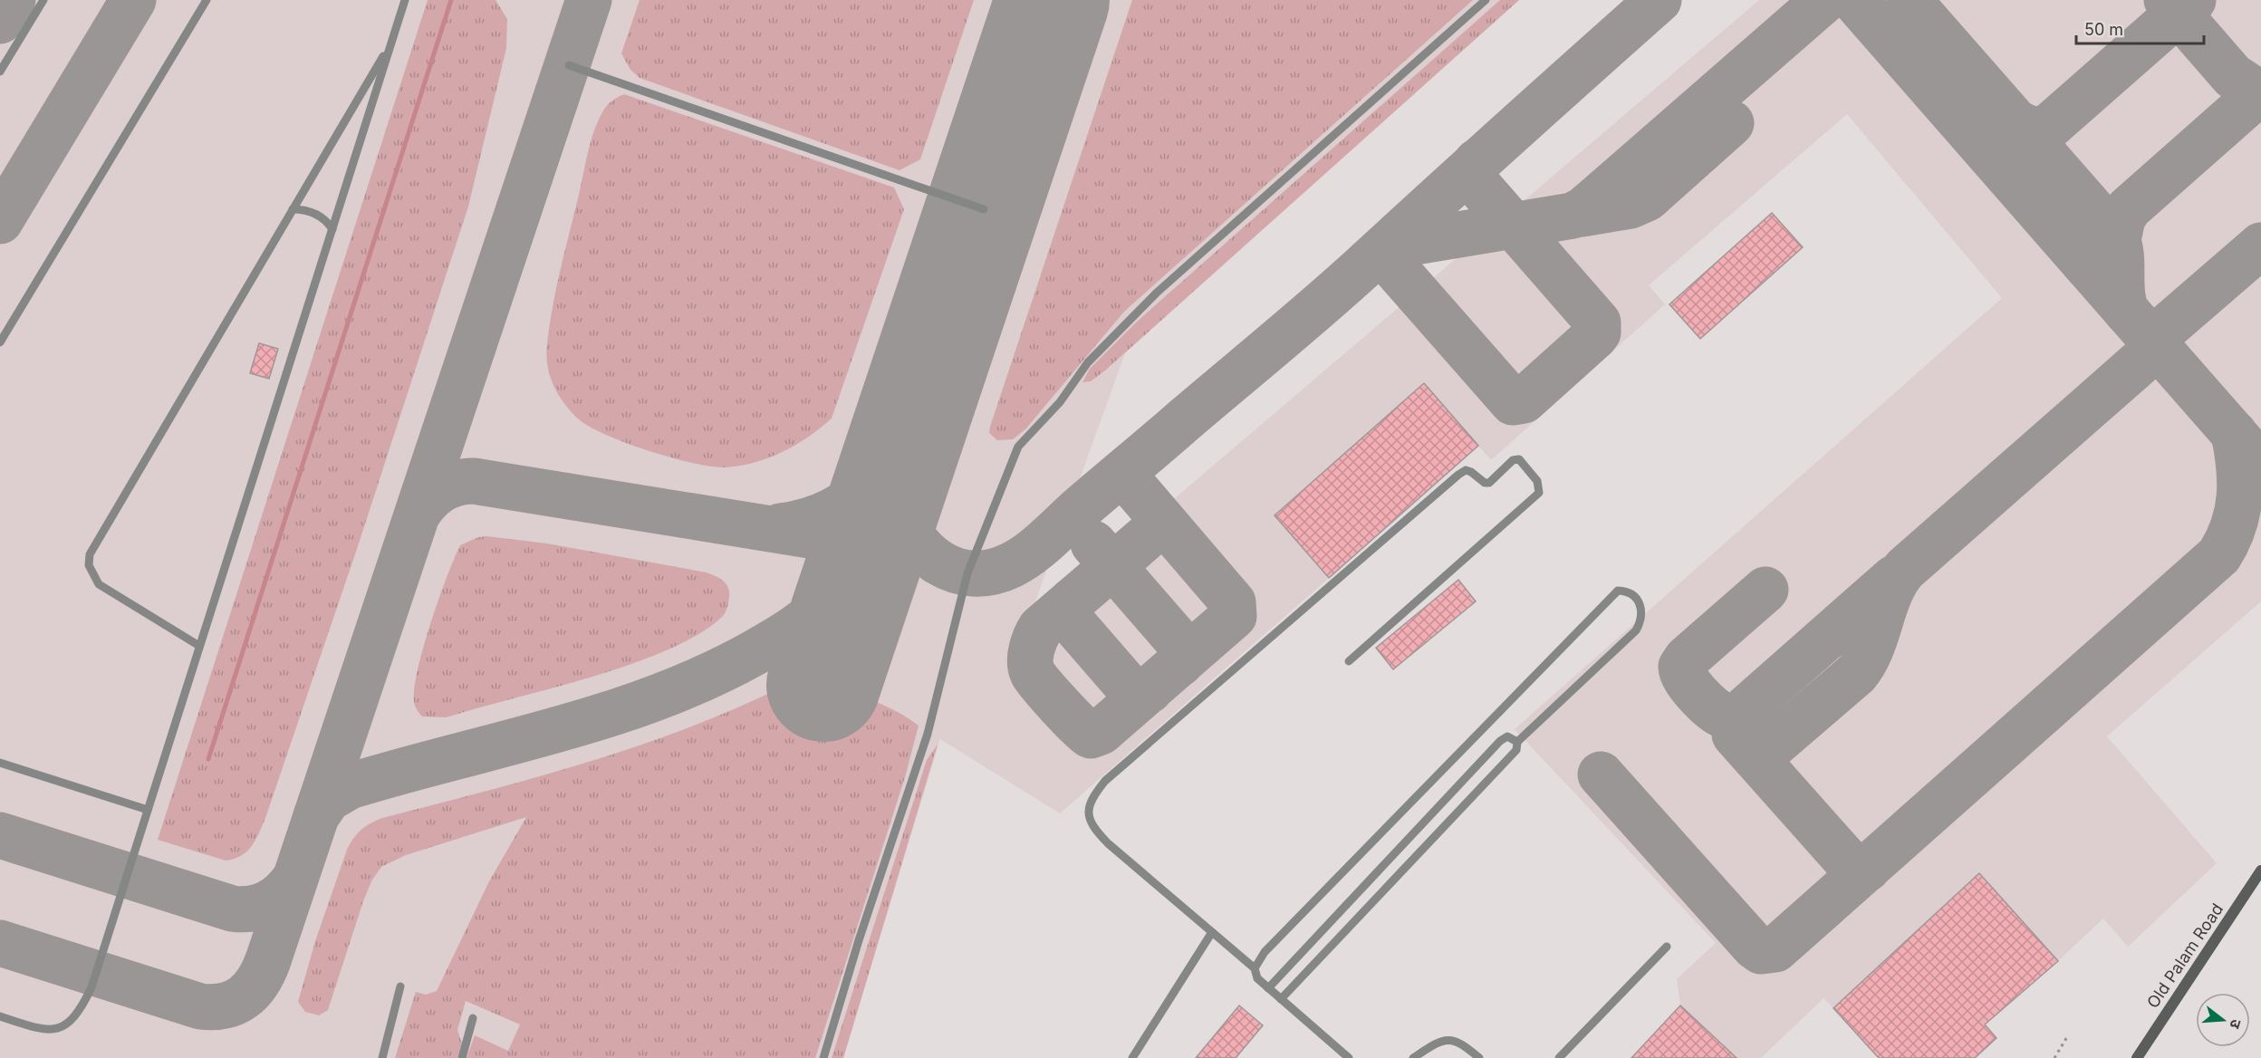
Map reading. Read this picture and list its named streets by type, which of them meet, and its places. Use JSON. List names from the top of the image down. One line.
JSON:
{"streets":{"street":["Old Palam Road"]},"scale_bar":"50 m","north":"right"}
